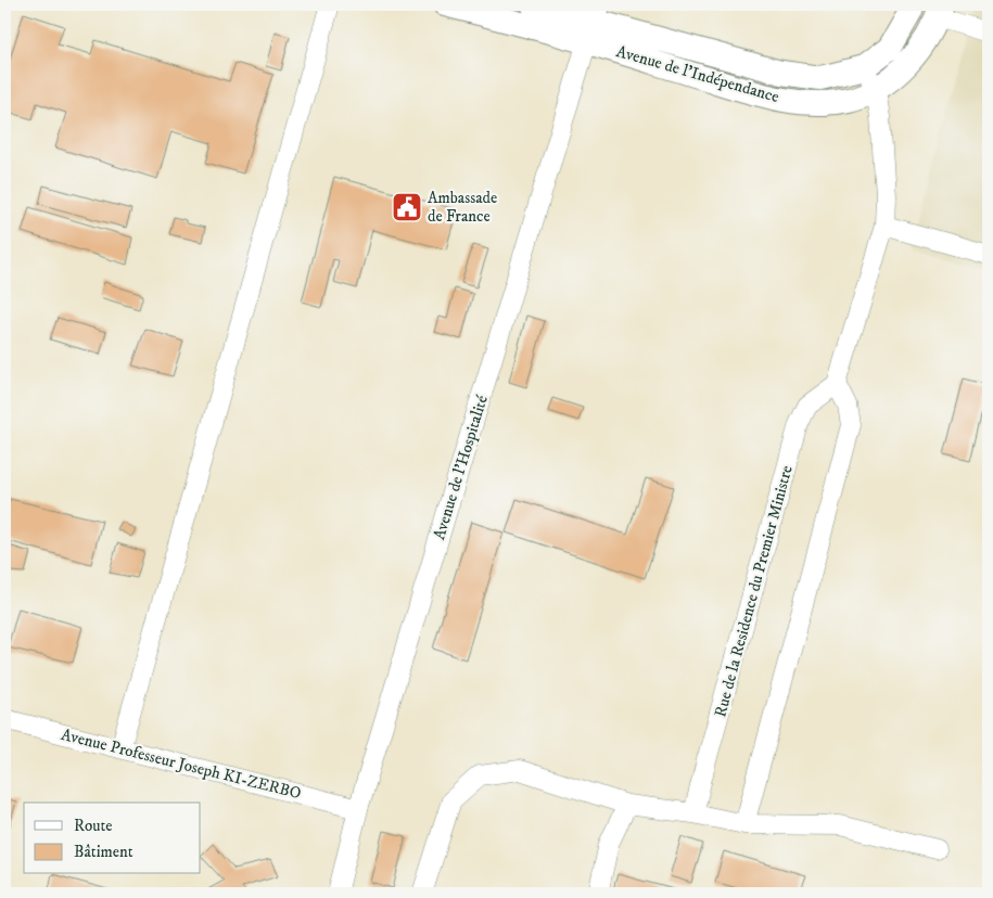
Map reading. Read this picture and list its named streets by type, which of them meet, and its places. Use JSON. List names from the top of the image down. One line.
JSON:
{"streets":{"main road":["Avenue de l'Indépendance"],"street":["Avenue de l'Hospitalité","Rue de la Residence du Premier Ministre","Avenue Professeur Joseph KI-ZERBO"]},"crossings":[["Avenue de l'Indépendance","Avenue de l'Hospitalité"],["Avenue de l'Hospitalité","Avenue Professeur Joseph KI-ZERBO"]],"places":{"public building":["Ambassade de France"]},"legend":["Route","Bâtiment"]}
